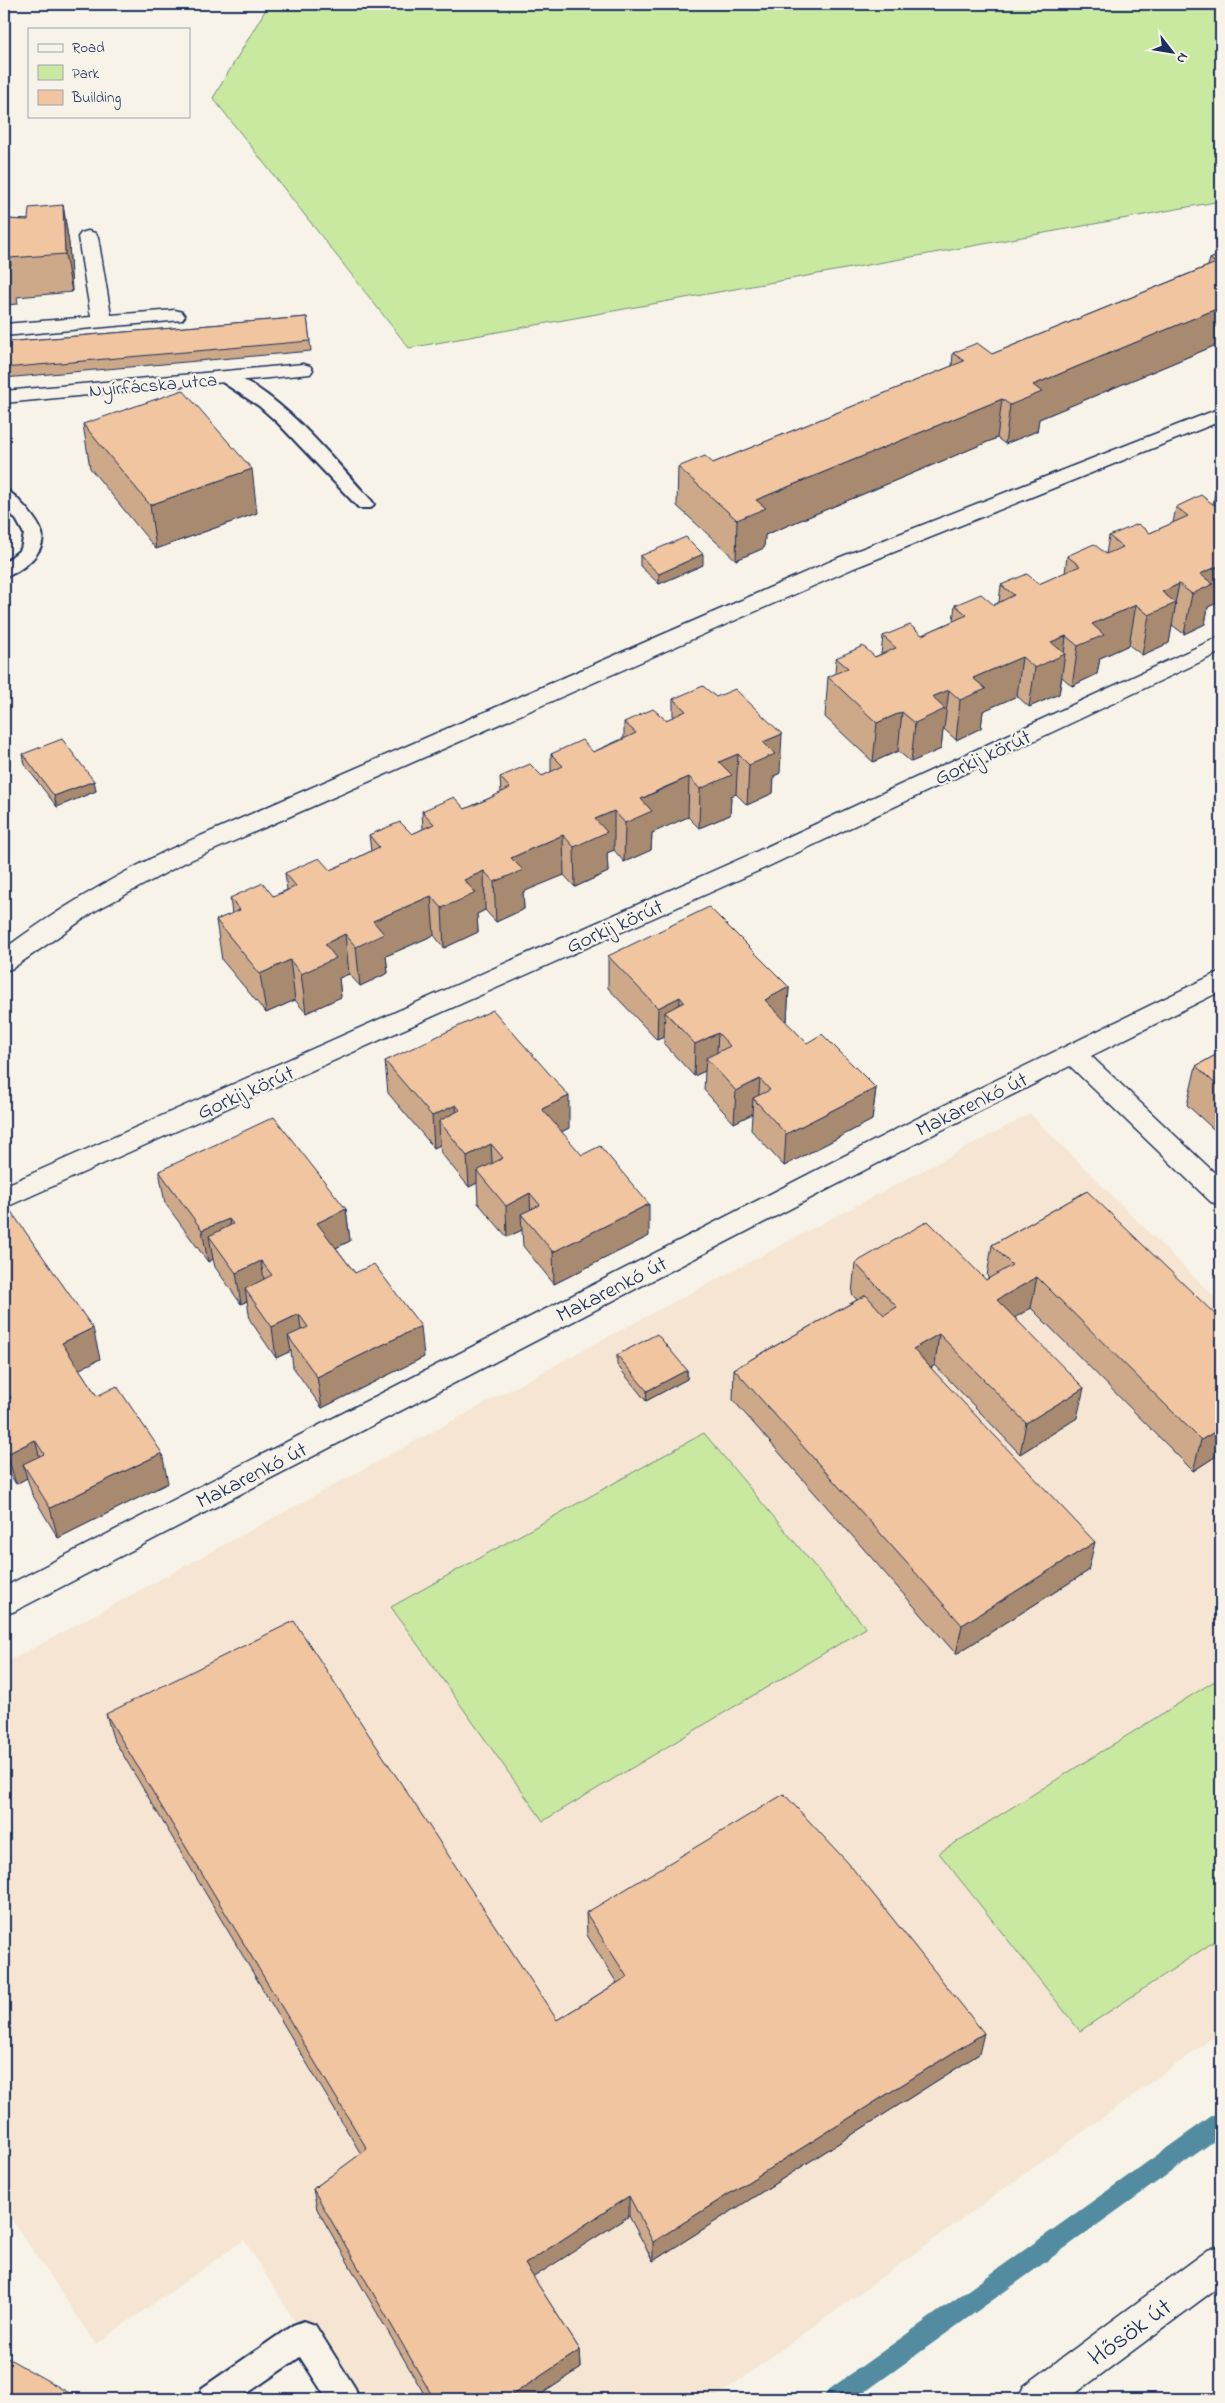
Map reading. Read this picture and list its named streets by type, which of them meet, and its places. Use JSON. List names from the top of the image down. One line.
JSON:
{"streets":{"street":["Nyírfácska utca","Gorkij körút","Makarenkó út","Hősök út"]},"legend":["Road","Park","Building"],"north":"bottom right"}
